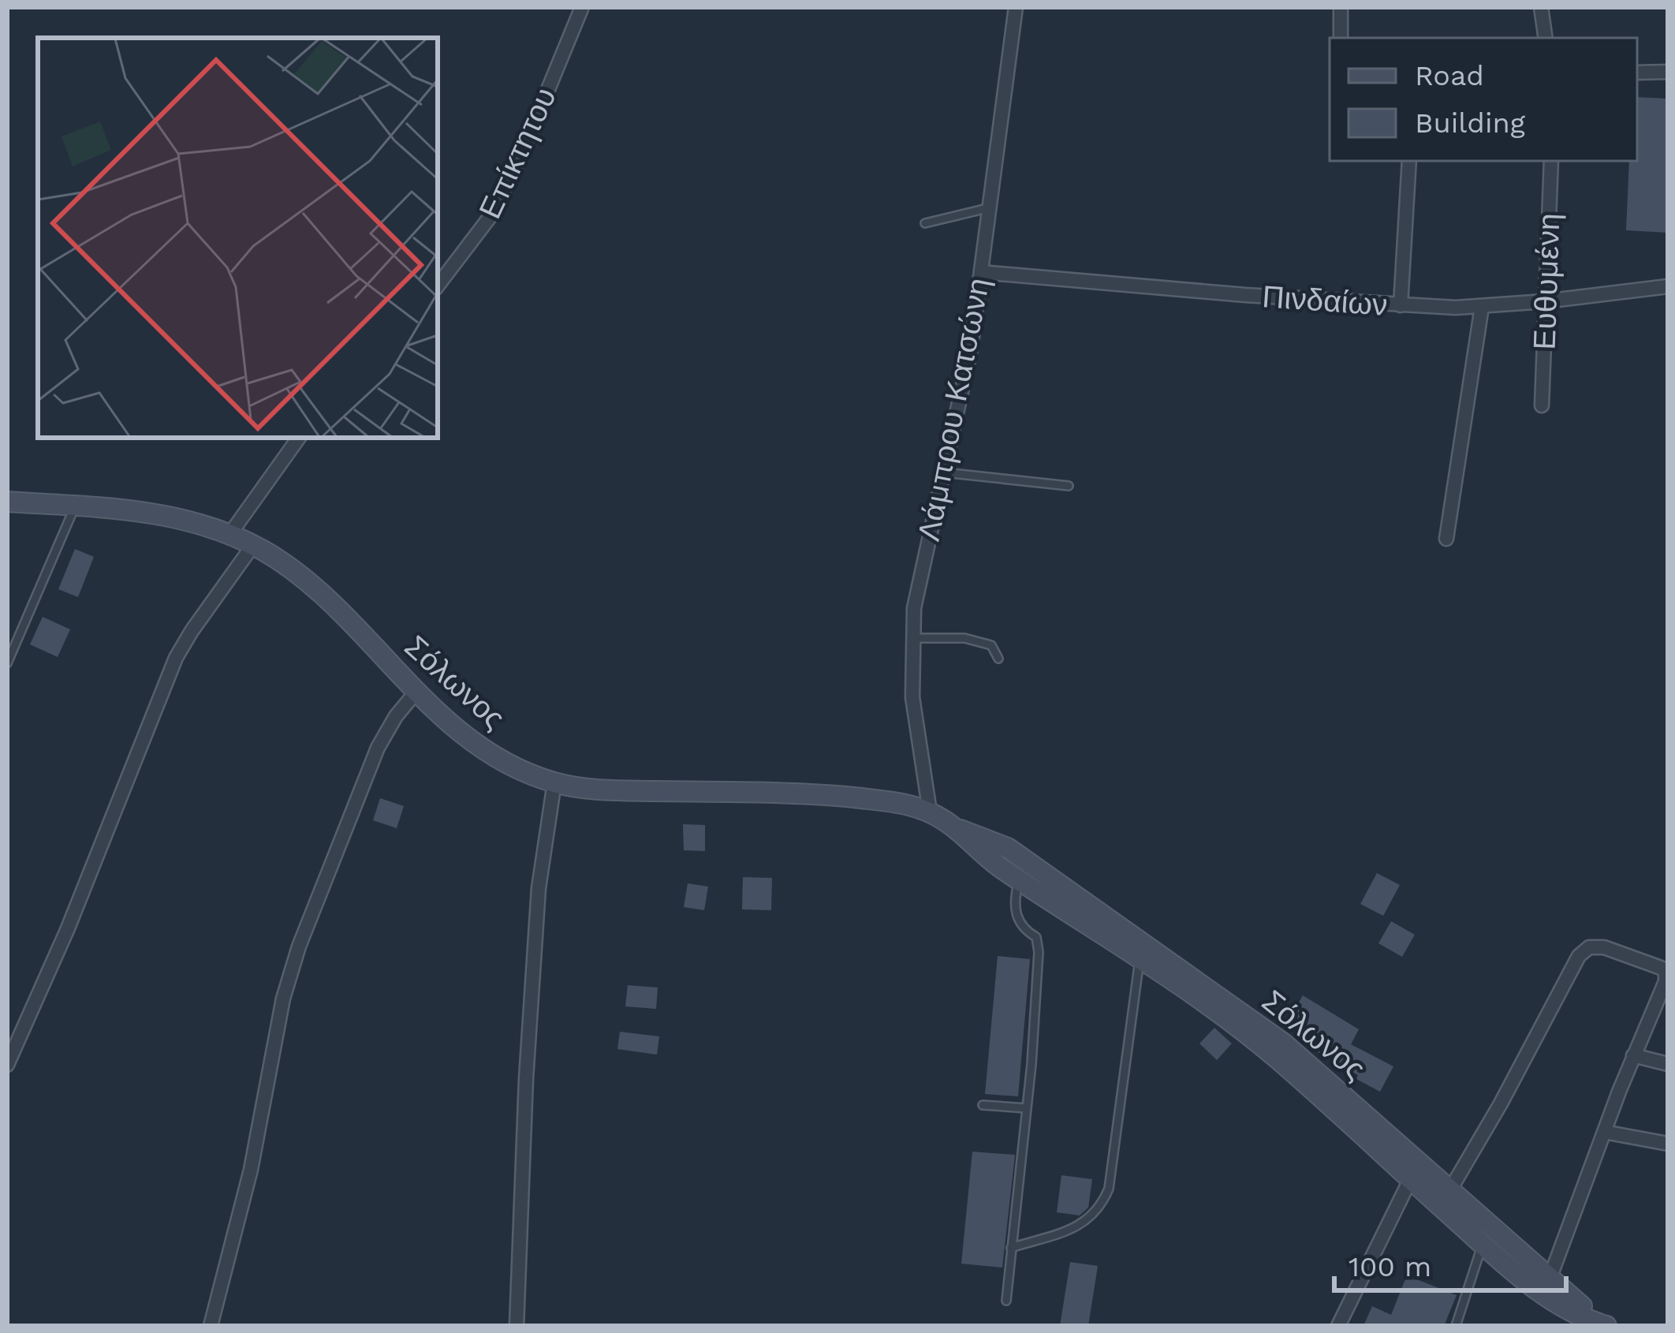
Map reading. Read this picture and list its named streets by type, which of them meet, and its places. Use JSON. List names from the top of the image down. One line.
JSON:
{"streets":{"street":["Επίκτητου","Ευθυμένη","Πινδαίων","Λάμπρου Κατσώνη","Σόλωνος"]},"crossings":[["Ευθυμένη","Πινδαίων"],["Πινδαίων","Λάμπρου Κατσώνη"],["Λάμπρου Κατσώνη","Σόλωνος"]],"legend":["Road","Building"],"scale_bar":"100 m"}
